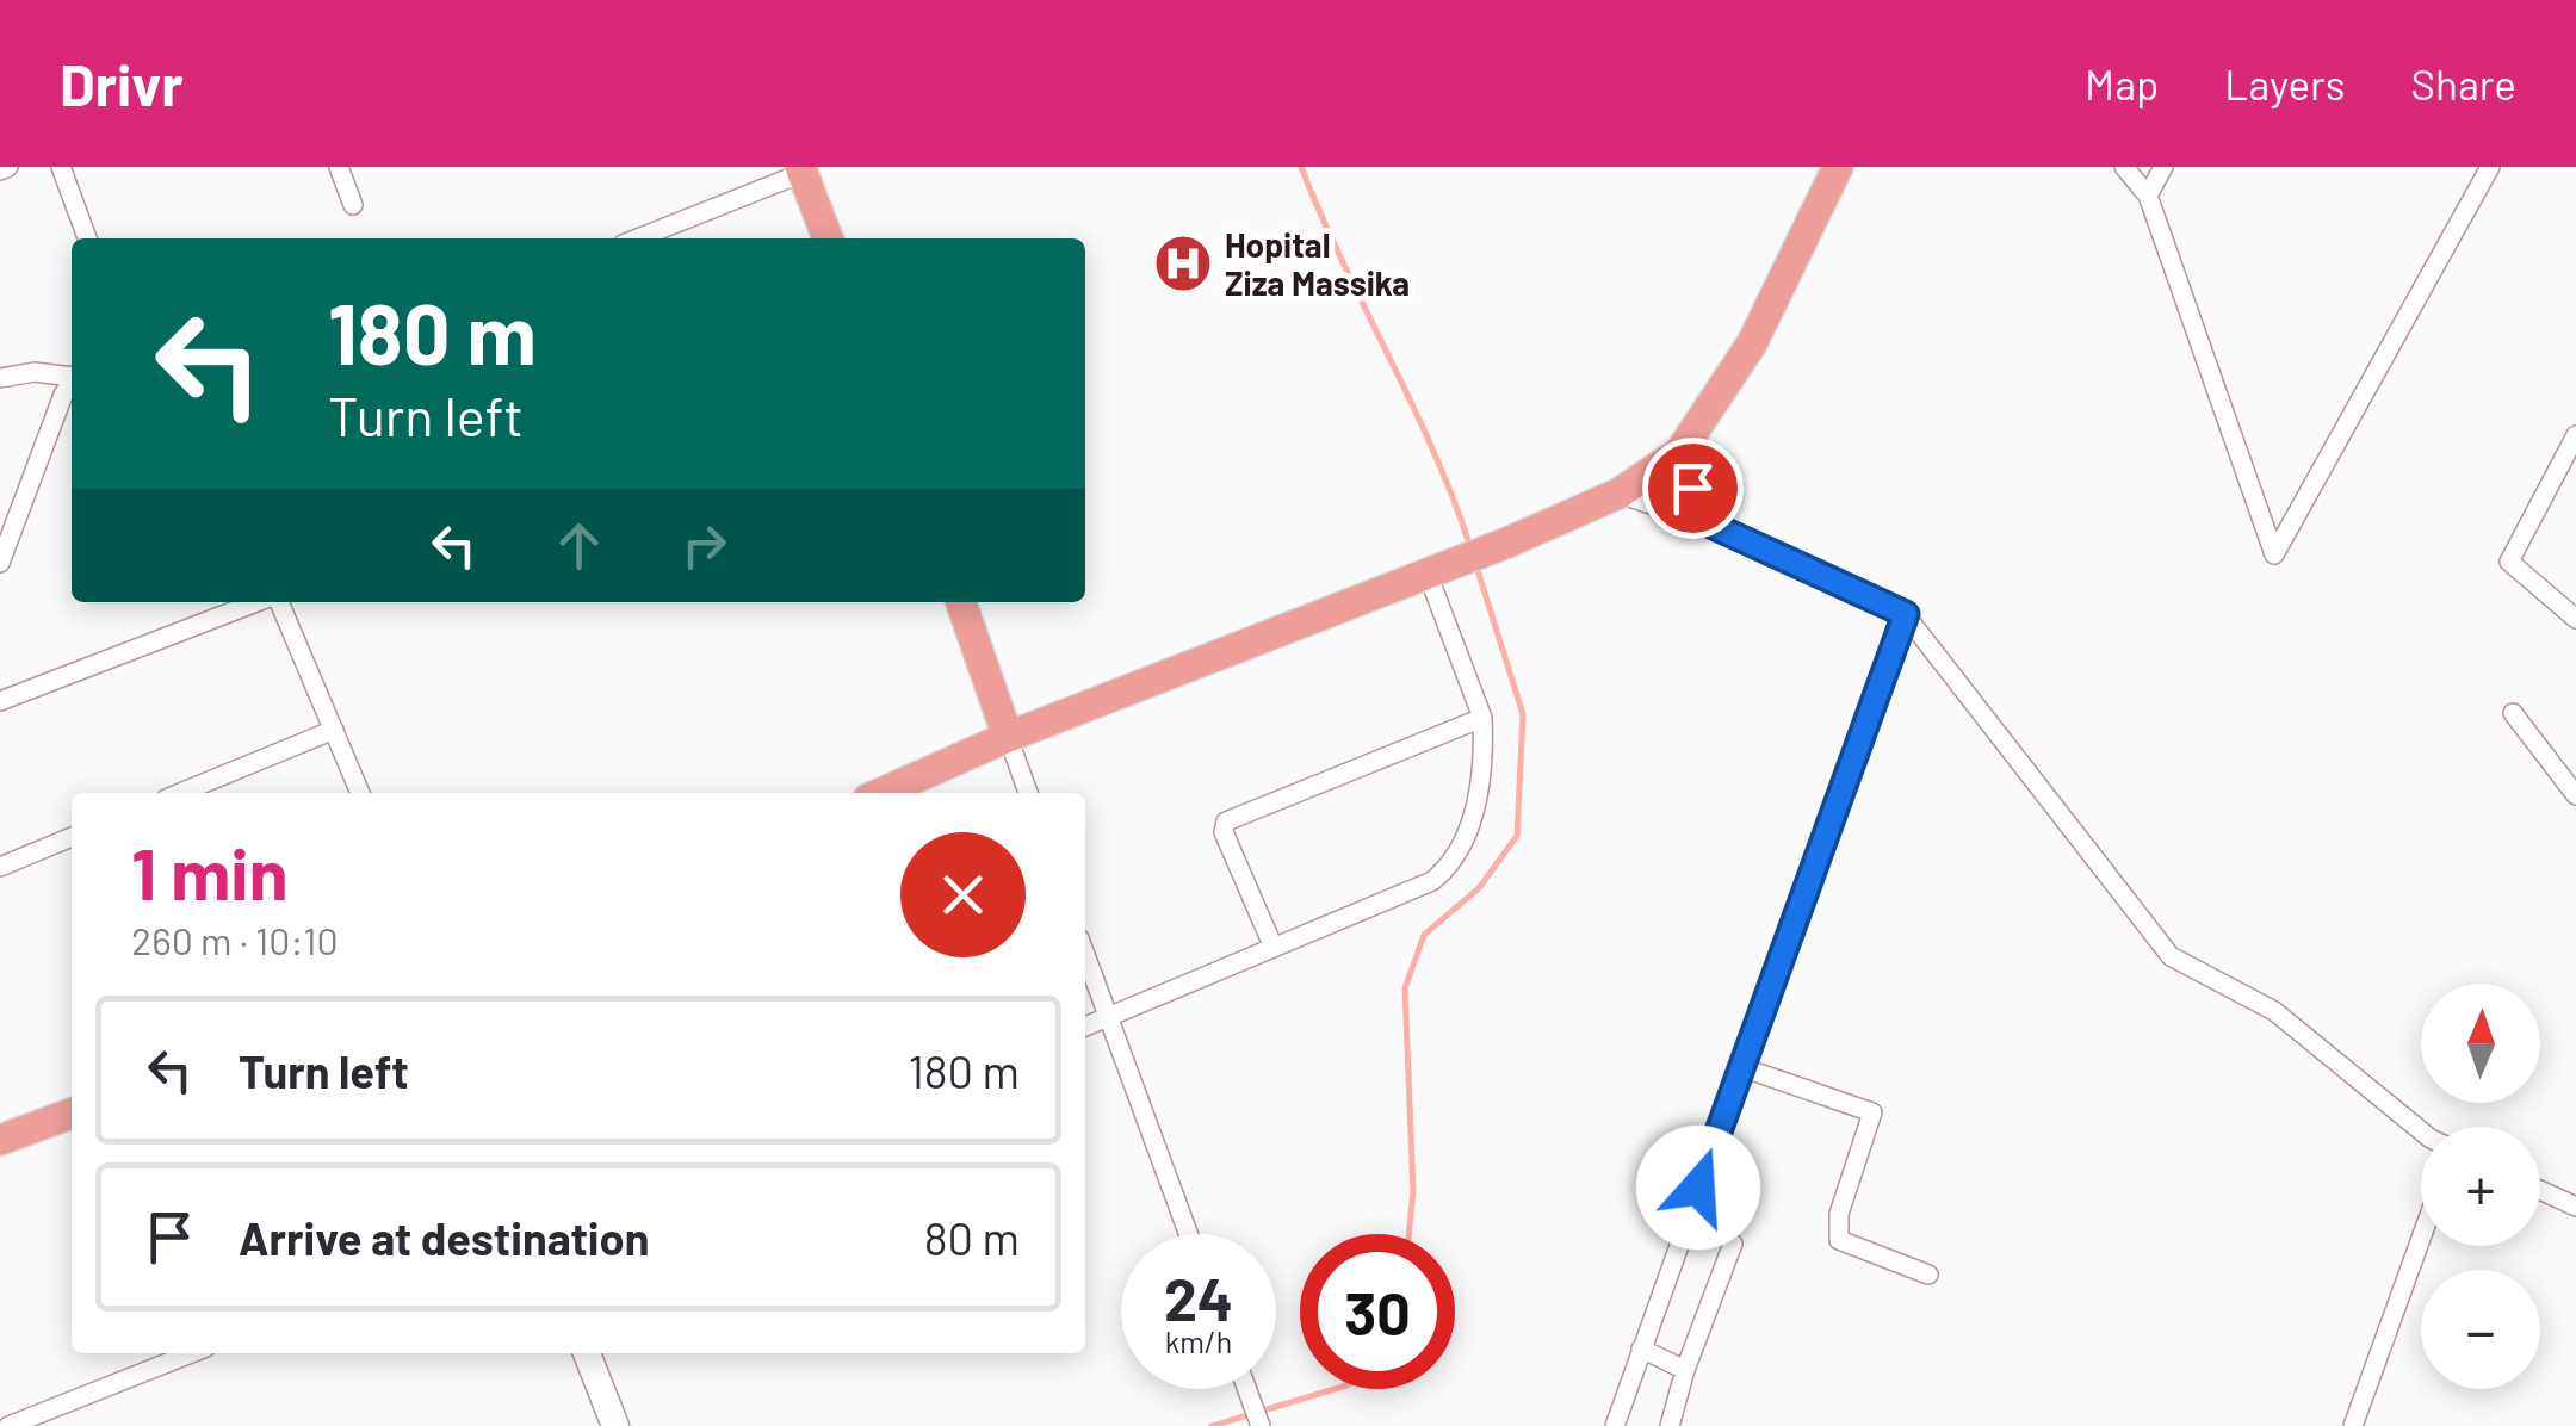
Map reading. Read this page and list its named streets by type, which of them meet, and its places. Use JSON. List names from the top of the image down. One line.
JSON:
{"places":{"hospital":["Hopital Ziza Massika"]},"north":"top","page":{"header":"Drivr","nav":["Map","Layers","Share"],"turn":["180 m","Turn left"],"heading":["1 min","260 m · 10:10"],"map_buttons":["+","−"],"list":[{"name":"Turn left","value":"180 m"},{"name":"Arrive at destination","value":"80 m"}],"speed":"24 km/h","limit":"30"}}
